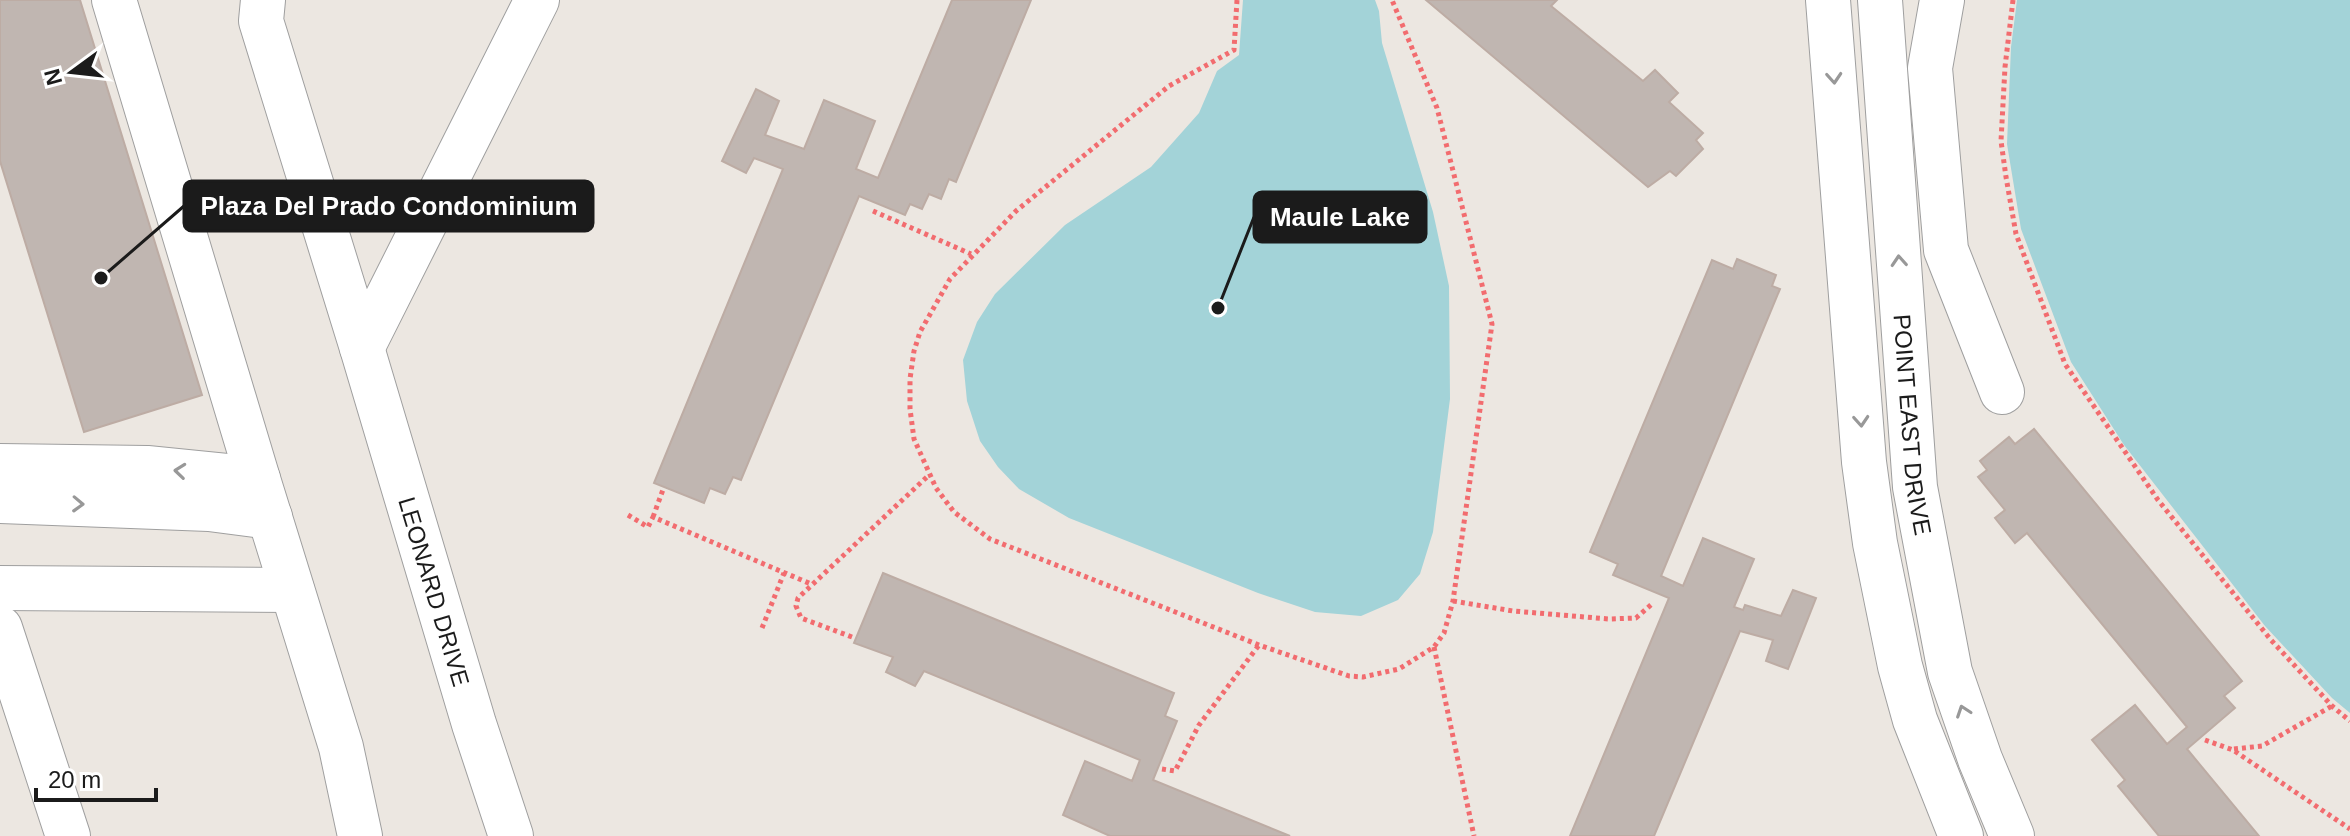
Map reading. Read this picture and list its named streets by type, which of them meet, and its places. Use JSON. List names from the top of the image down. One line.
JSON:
{"streets":{"street":["POINT EAST DRIVE","LEONARD DRIVE"]},"places":["Plaza Del Prado Condominium","Maule Lake"],"scale_bar":"20 m","north":"left"}
